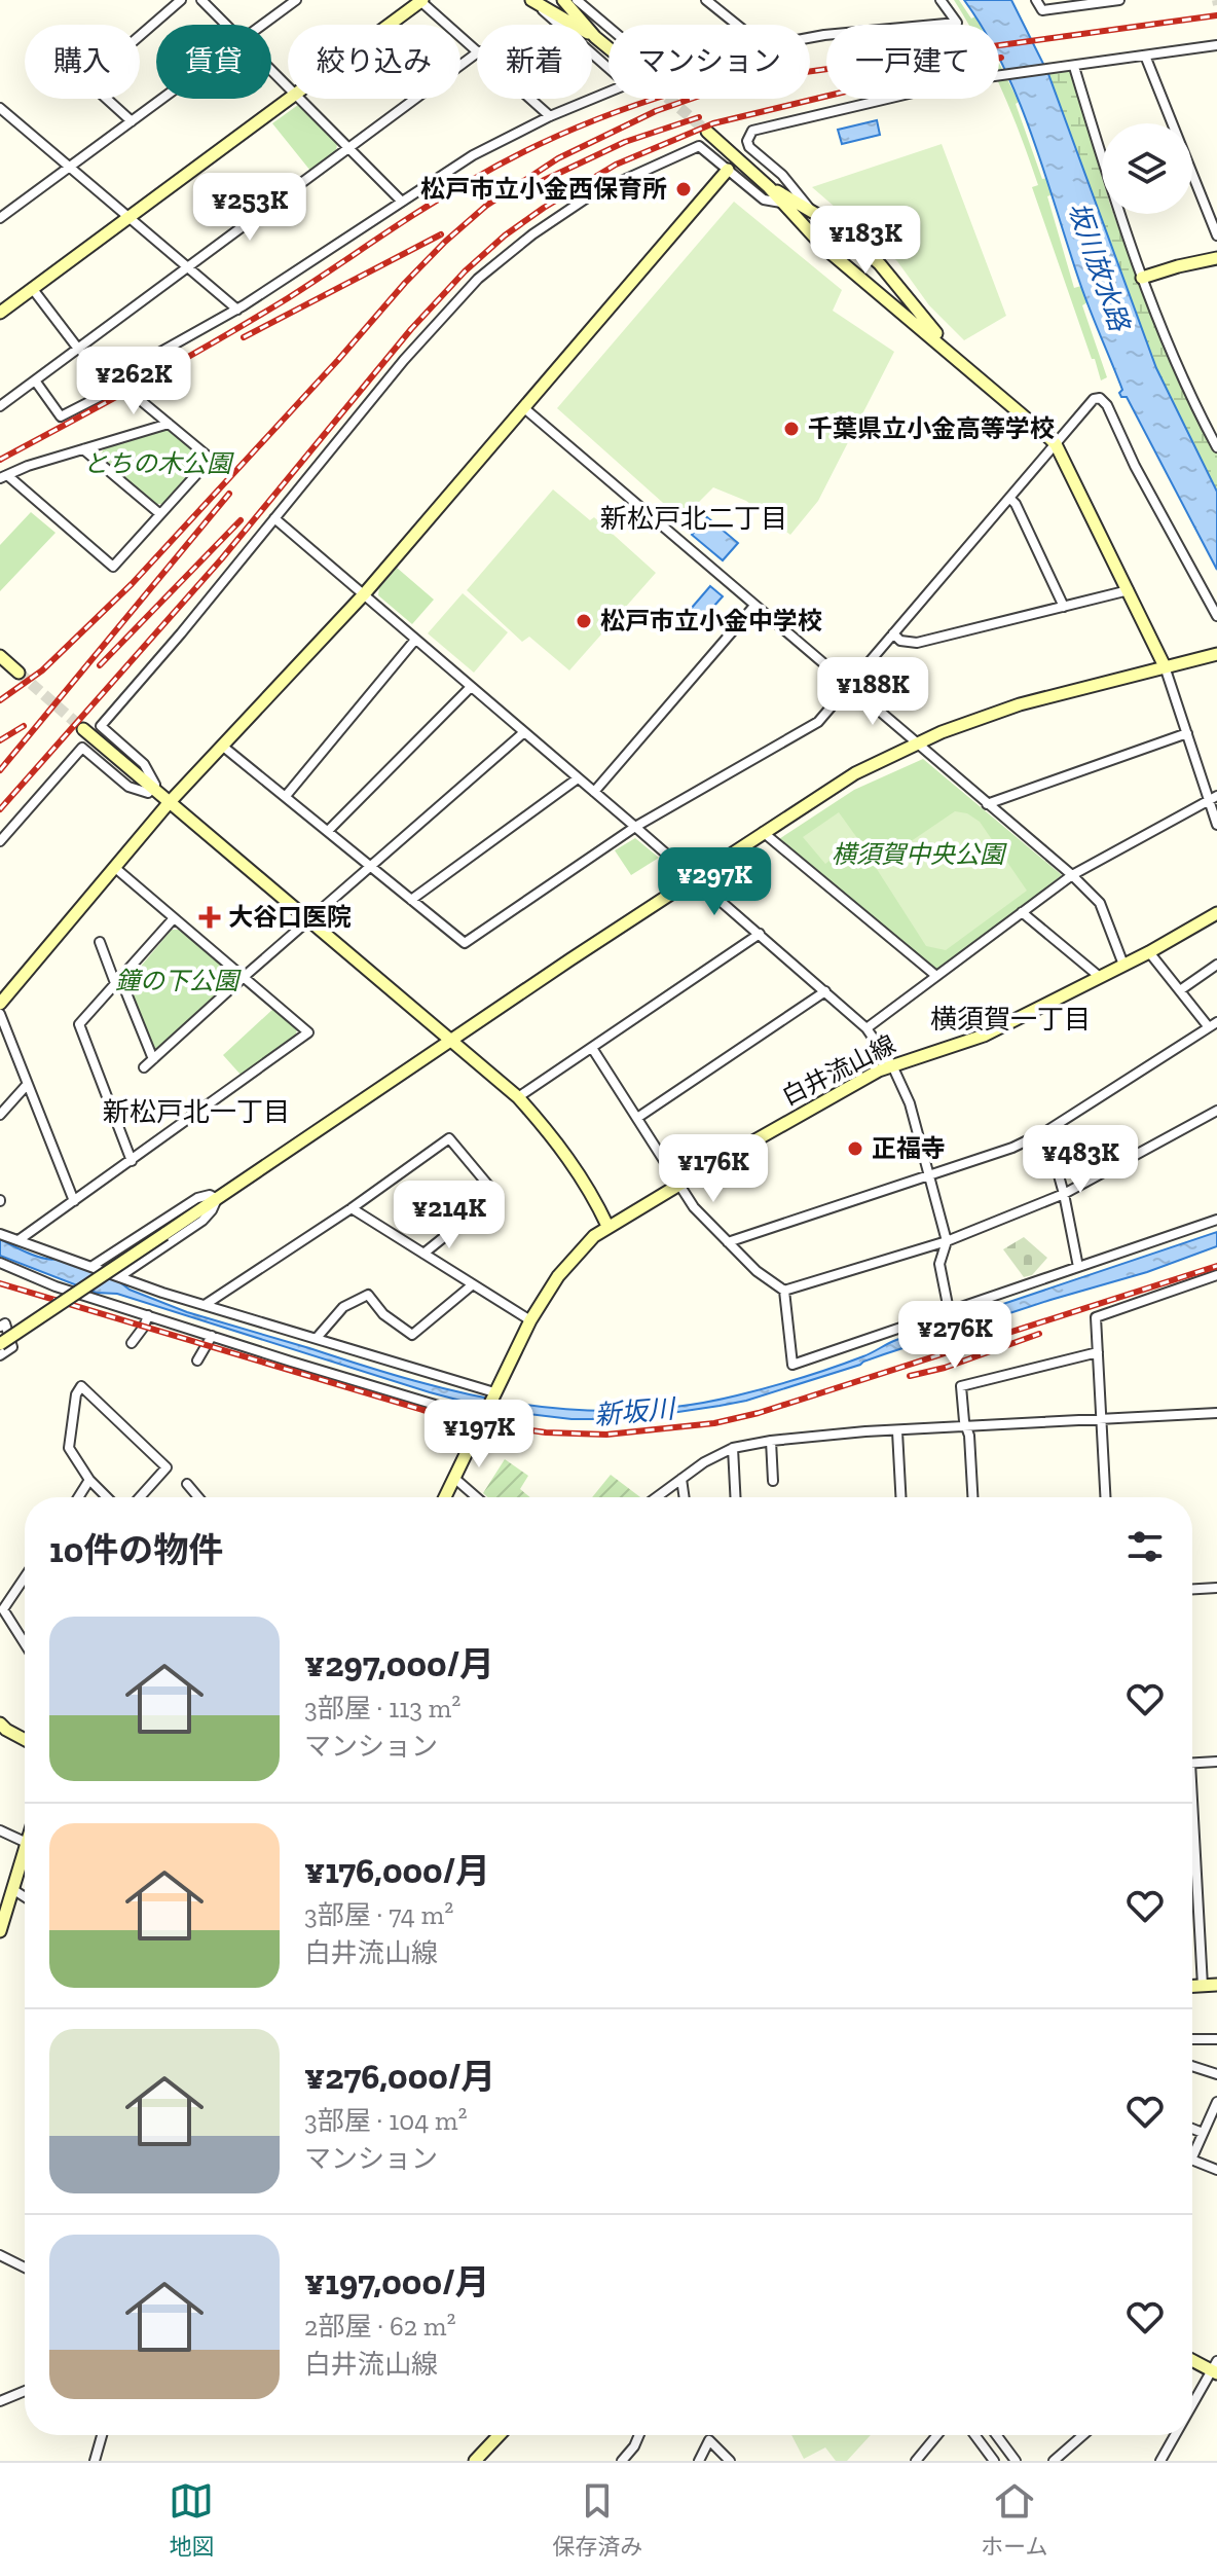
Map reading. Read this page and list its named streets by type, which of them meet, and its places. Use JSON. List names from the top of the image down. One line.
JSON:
{"streets":{"street":["白井流山線"]},"districts":["新松戸北二丁目","横須賀一丁目","新松戸北一丁目"],"water":["坂川放水路","新坂川"],"parks":["とちの木公園","横須賀中央公園","鐘の下公園"],"places":{"other":["松戸市立小金西保育所","千葉県立小金高等学校","松戸市立小金中学校","正福寺"],"health":["大谷口医院"]},"page":{"chip":["購入","賃貸","絞り込み","新着","マンション","一戸建て"],"price":["¥253K","¥183K","¥262K","¥188K","¥297K","¥483K","¥176K","¥214K","¥276K","¥197K"],"heading":"10件の物件","list":[{"name":"¥297,000/月","note":"3部屋 · 113 m² · マンション"},{"name":"¥176,000/月","note":"3部屋 · 74 m² · 白井流山線"},{"name":"¥276,000/月","note":"3部屋 · 104 m² · マンション"},{"name":"¥197,000/月","note":"2部屋 · 62 m² · 白井流山線"}],"tabs":["地図","保存済み","ホーム"]}}
